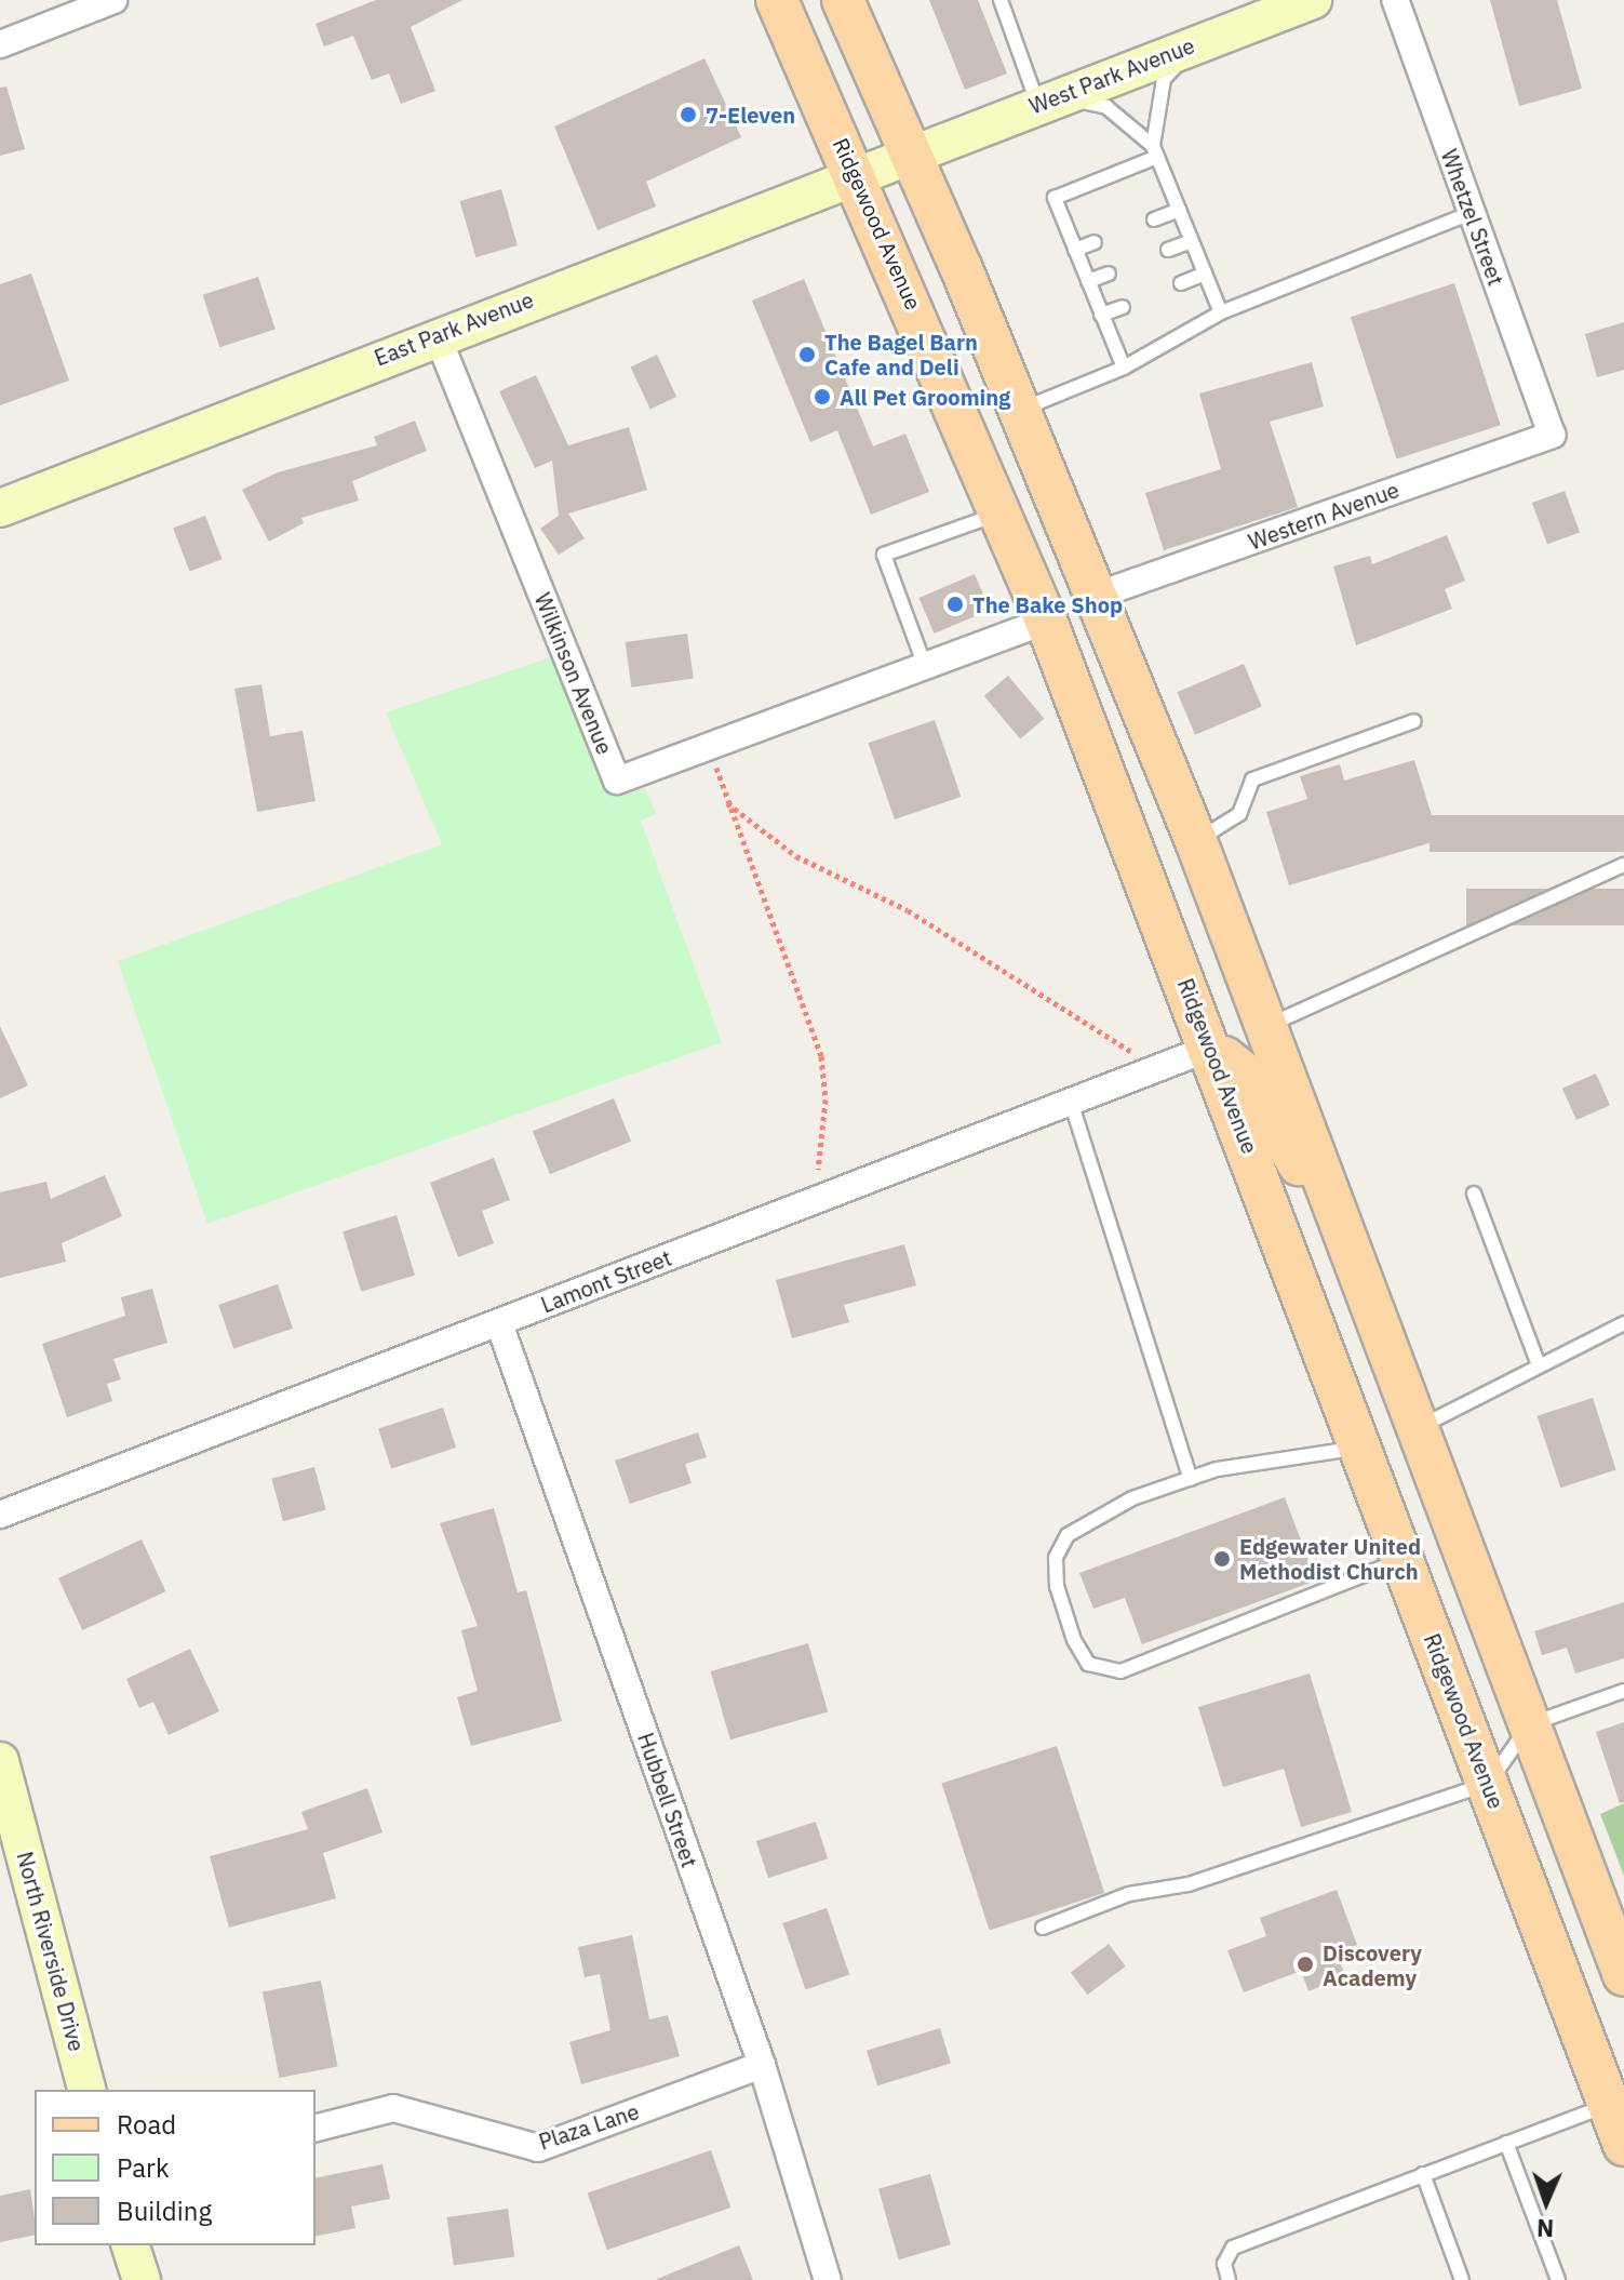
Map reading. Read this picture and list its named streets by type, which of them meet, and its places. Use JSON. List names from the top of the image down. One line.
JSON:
{"streets":{"main road":["Ridgewood Avenue"],"street":["West Park Avenue","Whetzel Street","East Park Avenue","Western Avenue","Wilkinson Avenue","Lamont Street","Hubbell Street","North Riverside Drive","Plaza Lane"]},"crossings":[["West Park Avenue","East Park Avenue"],["Whetzel Street","Western Avenue"],["Ridgewood Avenue","East Park Avenue"],["Ridgewood Avenue","Wilkinson Avenue"],["Ridgewood Avenue","Lamont Street"],["East Park Avenue","Wilkinson Avenue"],["Lamont Street","Hubbell Street"],["Hubbell Street","Plaza Lane"]],"places":["7-Eleven","The Bagel Barn Cafe and Deli","All Pet Grooming","The Bake Shop","Edgewater United Methodist Church","Discovery Academy"],"legend":["Road","Park","Building"],"north":"bottom"}
